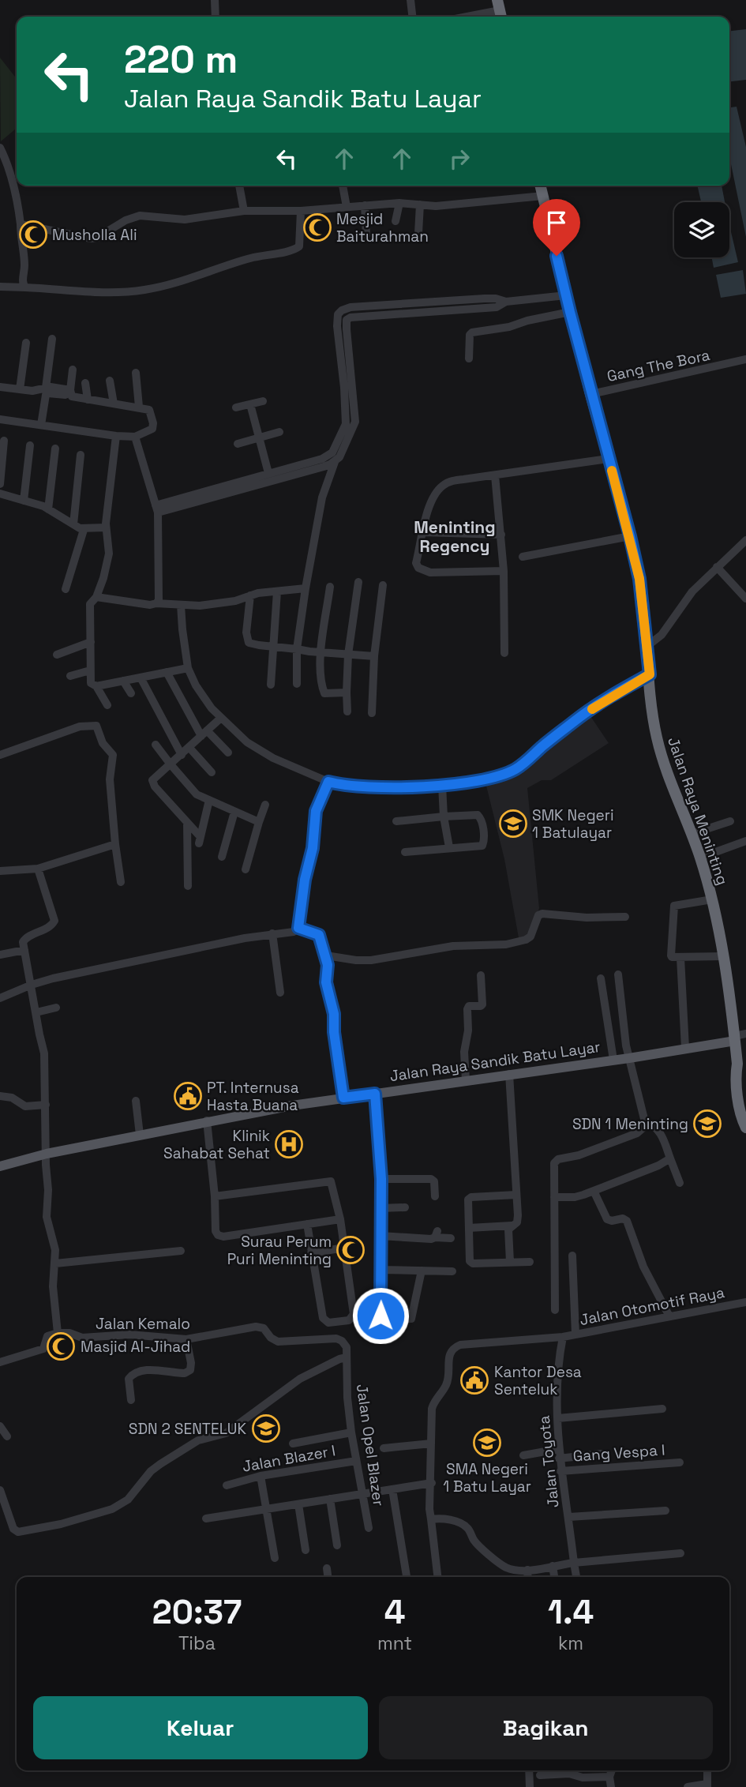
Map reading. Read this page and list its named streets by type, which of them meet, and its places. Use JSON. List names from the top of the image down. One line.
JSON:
{"streets":{"highway":["Jalan Raya Meninting"],"main road":["Jalan Raya Sandik Batu Layar"],"street":["Gang The Bora","Jalan Otomotif Raya","Jalan Kemalo","Jalan Opel Blazer","Gang Vespa I","Jalan Blazer I","Jalan Toyota"]},"crossings":[["Gang The Bora","Jalan Raya Meninting"],["Jalan Raya Meninting","Jalan Raya Sandik Batu Layar"],["Jalan Otomotif Raya","Jalan Toyota"],["Jalan Kemalo","Jalan Opel Blazer"],["Jalan Opel Blazer","Jalan Blazer I"],["Gang Vespa I","Jalan Toyota"]],"districts":["Meninting Regency"],"places":{"mosque":["Mesjid Baiturahman","Musholla Ali","Surau Perum Puri Meninting","Masjid Al-Jihad"],"school or university":["SMK Negeri 1 Batulayar","SDN 1 Meninting","SDN 2 SENTELUK","SMA Negeri 1 Batu Layar"],"public building":["PT. Internusa Hasta Buana","Kantor Desa Senteluk"],"hospital":["Klinik Sahabat Sehat"]},"page":{"turn":["220 m","Jalan Raya Sandik Batu Layar"],"eta":["20:37","Tiba","4","mnt","1.4","km"],"buttons":["Keluar","Bagikan"]}}
